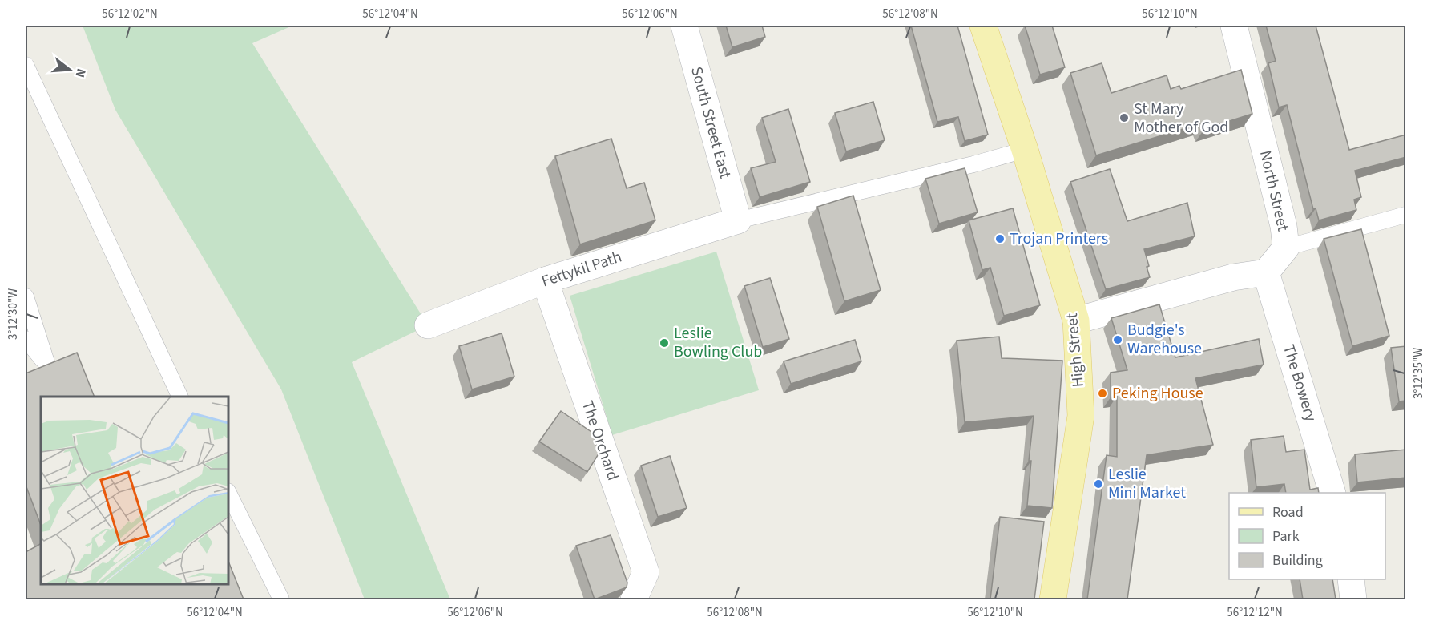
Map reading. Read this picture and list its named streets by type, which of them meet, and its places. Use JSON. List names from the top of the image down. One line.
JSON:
{"streets":{"main road":["High Street"],"street":["South Street East","North Street","Fettykil Path","The Bowery","The Orchard"]},"crossings":[["South Street East","Fettykil Path"],["North Street","The Bowery"],["Fettykil Path","The Orchard"]],"places":["St Mary Mother of God","Trojan Printers","Budgie's Warehouse","Leslie Bowling Club","Peking House","Leslie Mini Market"],"legend":["Road","Park","Building"],"north":"right","coordinates":["56°12'02\"N","56°12'04\"N","56°12'06\"N","56°12'08\"N","56°12'10\"N","3°12'30\"W","3°12'35\"W","56°12'12\"N"]}
